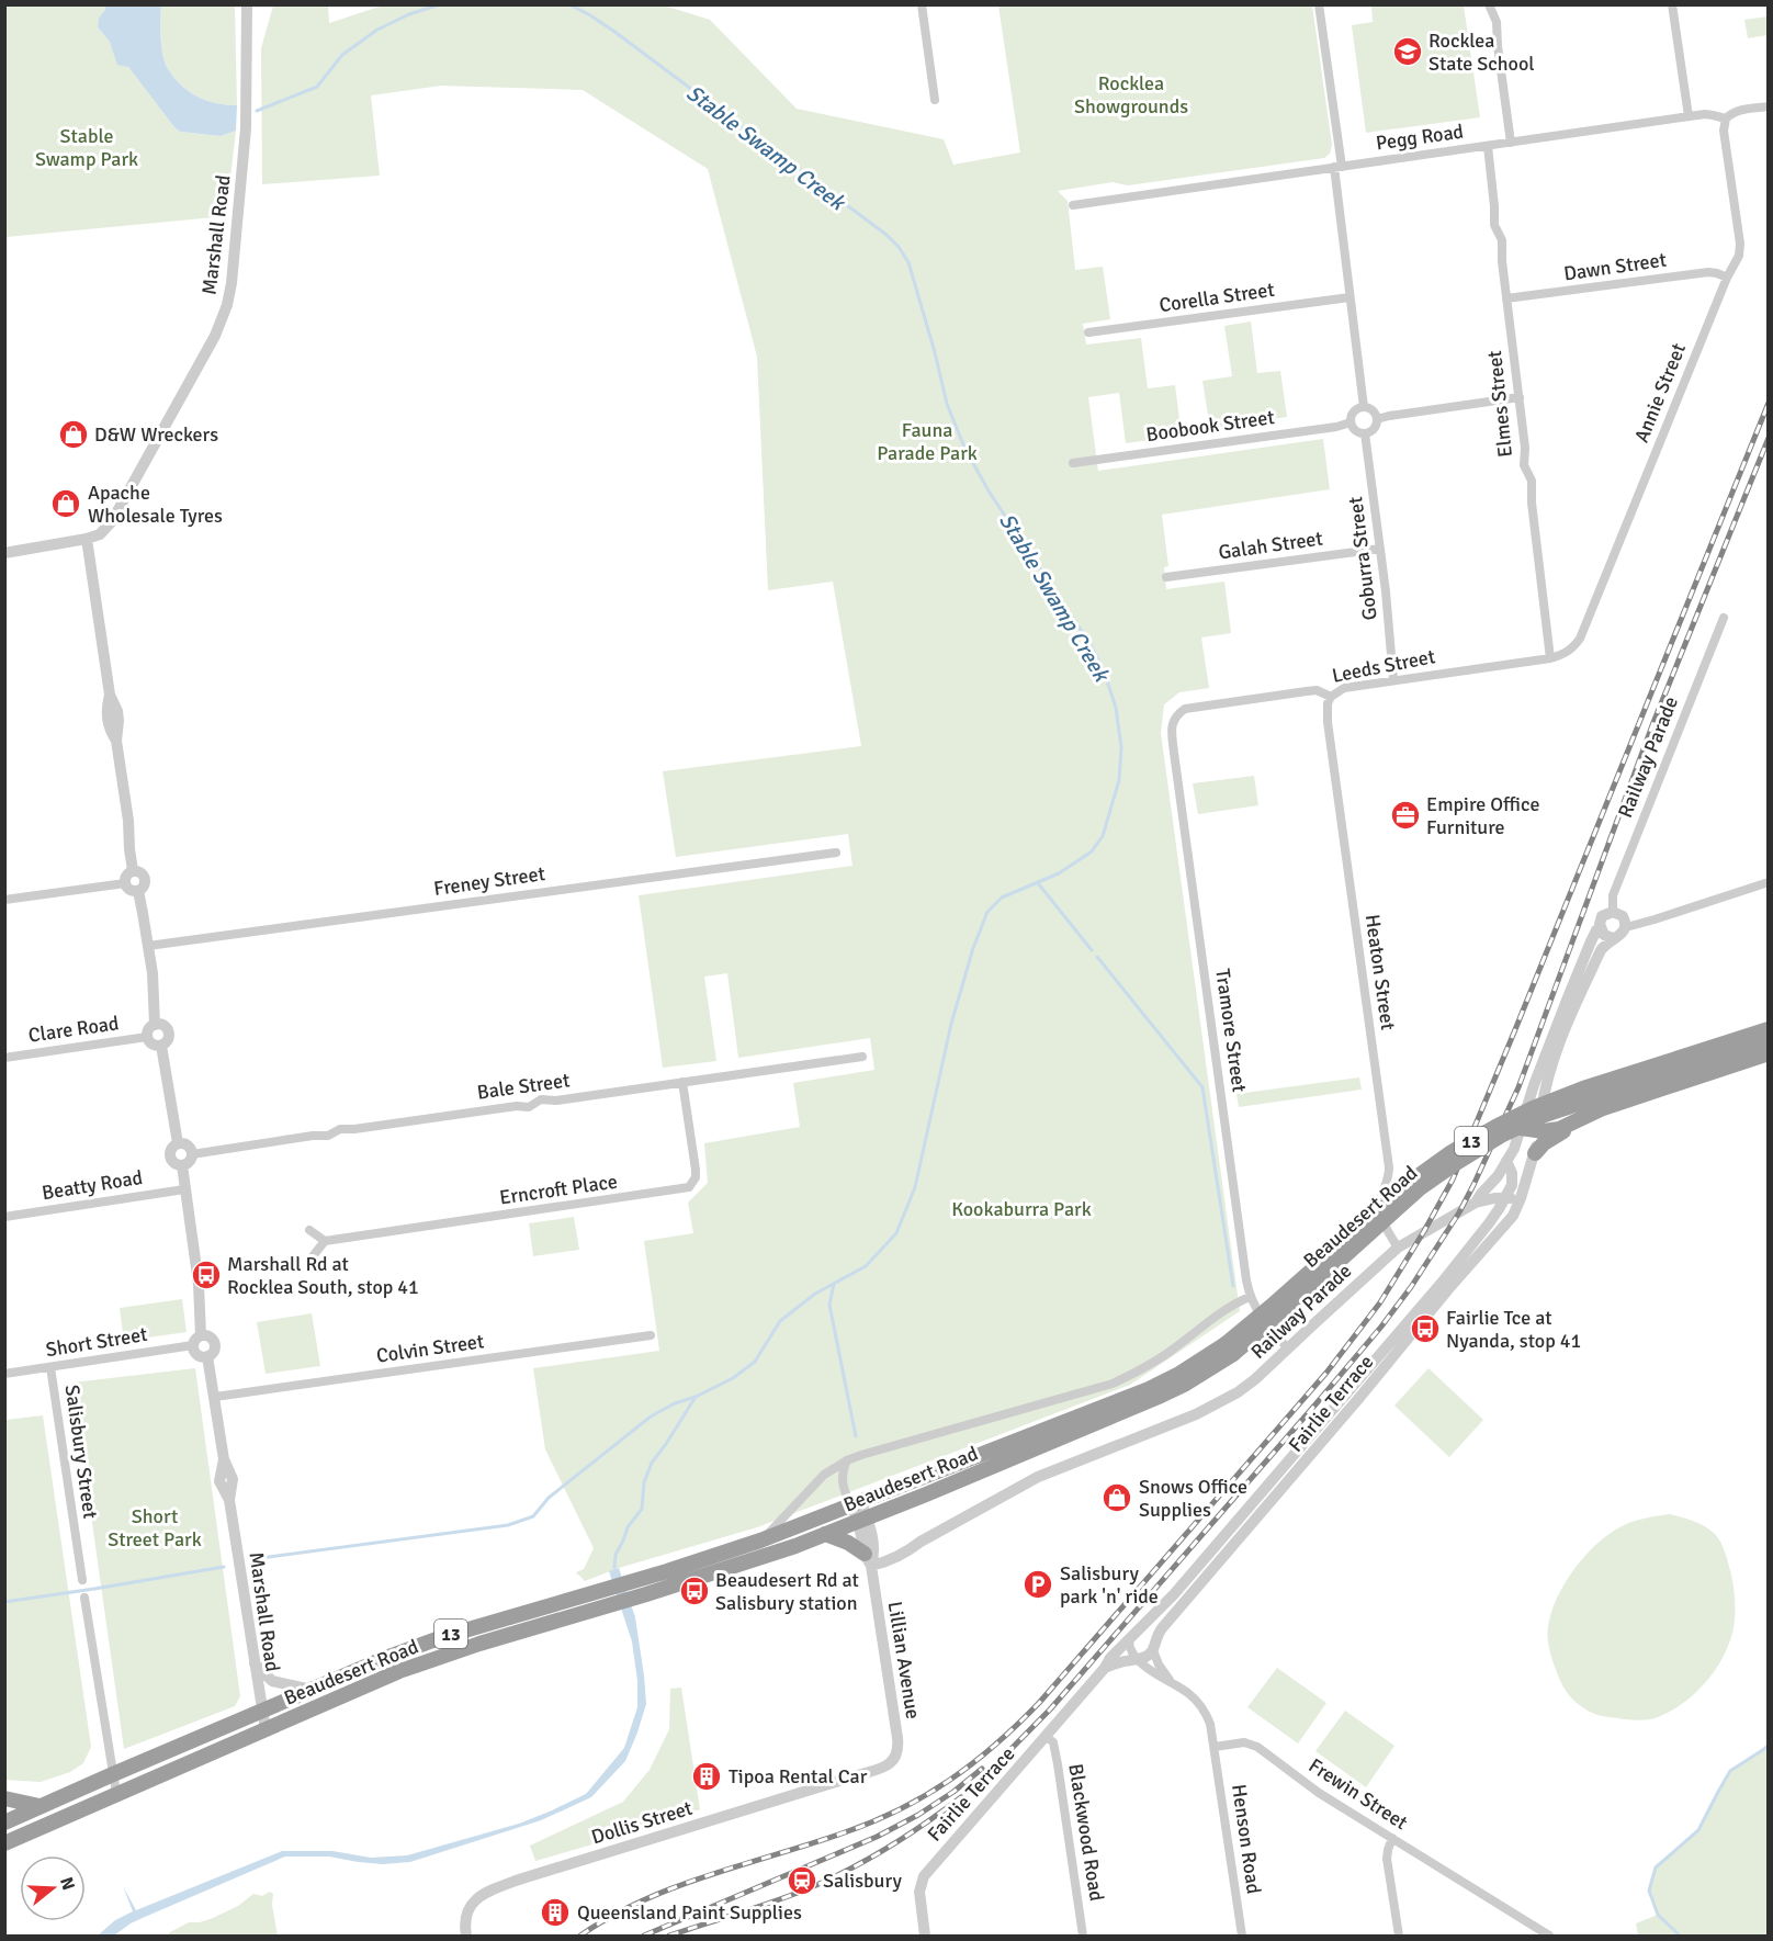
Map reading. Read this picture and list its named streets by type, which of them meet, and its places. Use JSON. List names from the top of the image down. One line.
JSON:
{"streets":{"highway":["13","Beaudesert Road"],"street":["Pegg Road","Marshall Road","Dawn Street","Corella Street","Annie Street","Elmes Street","Boobook Street","Galah Street","Goburra Street","Leeds Street","Railway Parade","Freney Street","Heaton Street","Clare Road","Tramore Street","Bale Street","Beatty Road","Erncroft Place","Short Street","Colvin Street","Fairlie Terrace","Salisbury Street","Lillian Avenue","Frewin Street","Dollis Street","Blackwood Road","Henson Road"]},"crossings":[["Pegg Road","Annie Street"],["Pegg Road","Elmes Street"],["Marshall Road","Beaudesert Road"],["Marshall Road","Short Street"],["Marshall Road","Colvin Street"],["Dawn Street","Annie Street"],["Dawn Street","Elmes Street"],["Annie Street","Elmes Street"],["Annie Street","Leeds Street"],["Elmes Street","Leeds Street"],["Boobook Street","Goburra Street"],["Galah Street","Goburra Street"],["Goburra Street","Leeds Street"],["Leeds Street","Heaton Street"],["Leeds Street","Tramore Street"],["Railway Parade","Heaton Street"],["Railway Parade","Tramore Street"],["Railway Parade","Fairlie Terrace"],["Railway Parade","Lillian Avenue"],["Tramore Street","Beaudesert Road"],["Bale Street","Erncroft Place"],["Beaudesert Road","Lillian Avenue"],["Short Street","Salisbury Street"],["Fairlie Terrace","Blackwood Road"],["Lillian Avenue","Dollis Street"],["Frewin Street","Henson Road"]],"water":["Stable Swamp Creek"],"parks":["Rocklea Showgrounds","Stable Swamp Park","Fauna Parade Park","Kookaburra Park","Short Street Park"],"places":{"school or university":["Rocklea State School"],"shop":["D&W Wreckers","Apache Wholesale Tyres","Snows Office Supplies"],"office":["Empire Office Furniture"],"bus stop":["Marshall Rd at Rocklea South, stop 41","Fairlie Tce at Nyanda, stop 41","Beaudesert Rd at Salisbury station"],"parking":["Salisbury park 'n' ride"],"building":["Tipoa Rental Car","Queensland Paint Supplies"],"station":["Salisbury"]},"north":"right"}
